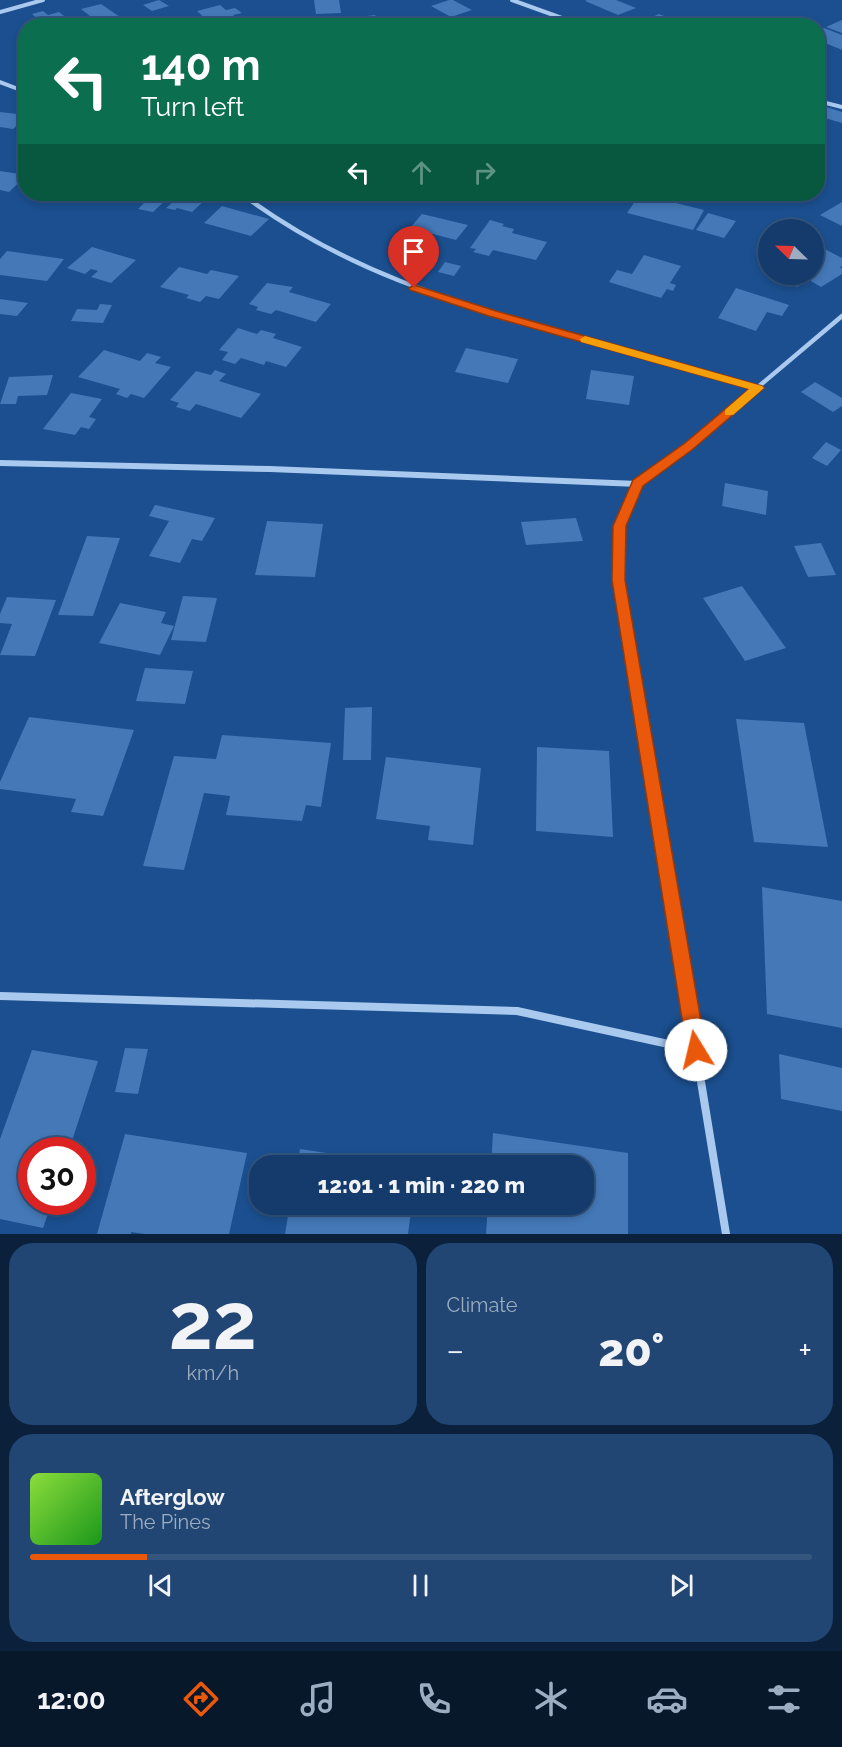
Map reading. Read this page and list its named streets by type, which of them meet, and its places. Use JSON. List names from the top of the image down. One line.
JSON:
{"north":"top left","page":{"turn":["140 m","Turn left"],"limit":"30","trip":"12:01 · 1 min · 220 m","tile":[["22","km/h"],"Climate"],"heat":["−","20°","+"],"song":["Afterglow","The Pines"],"tabs":"12:00"}}
